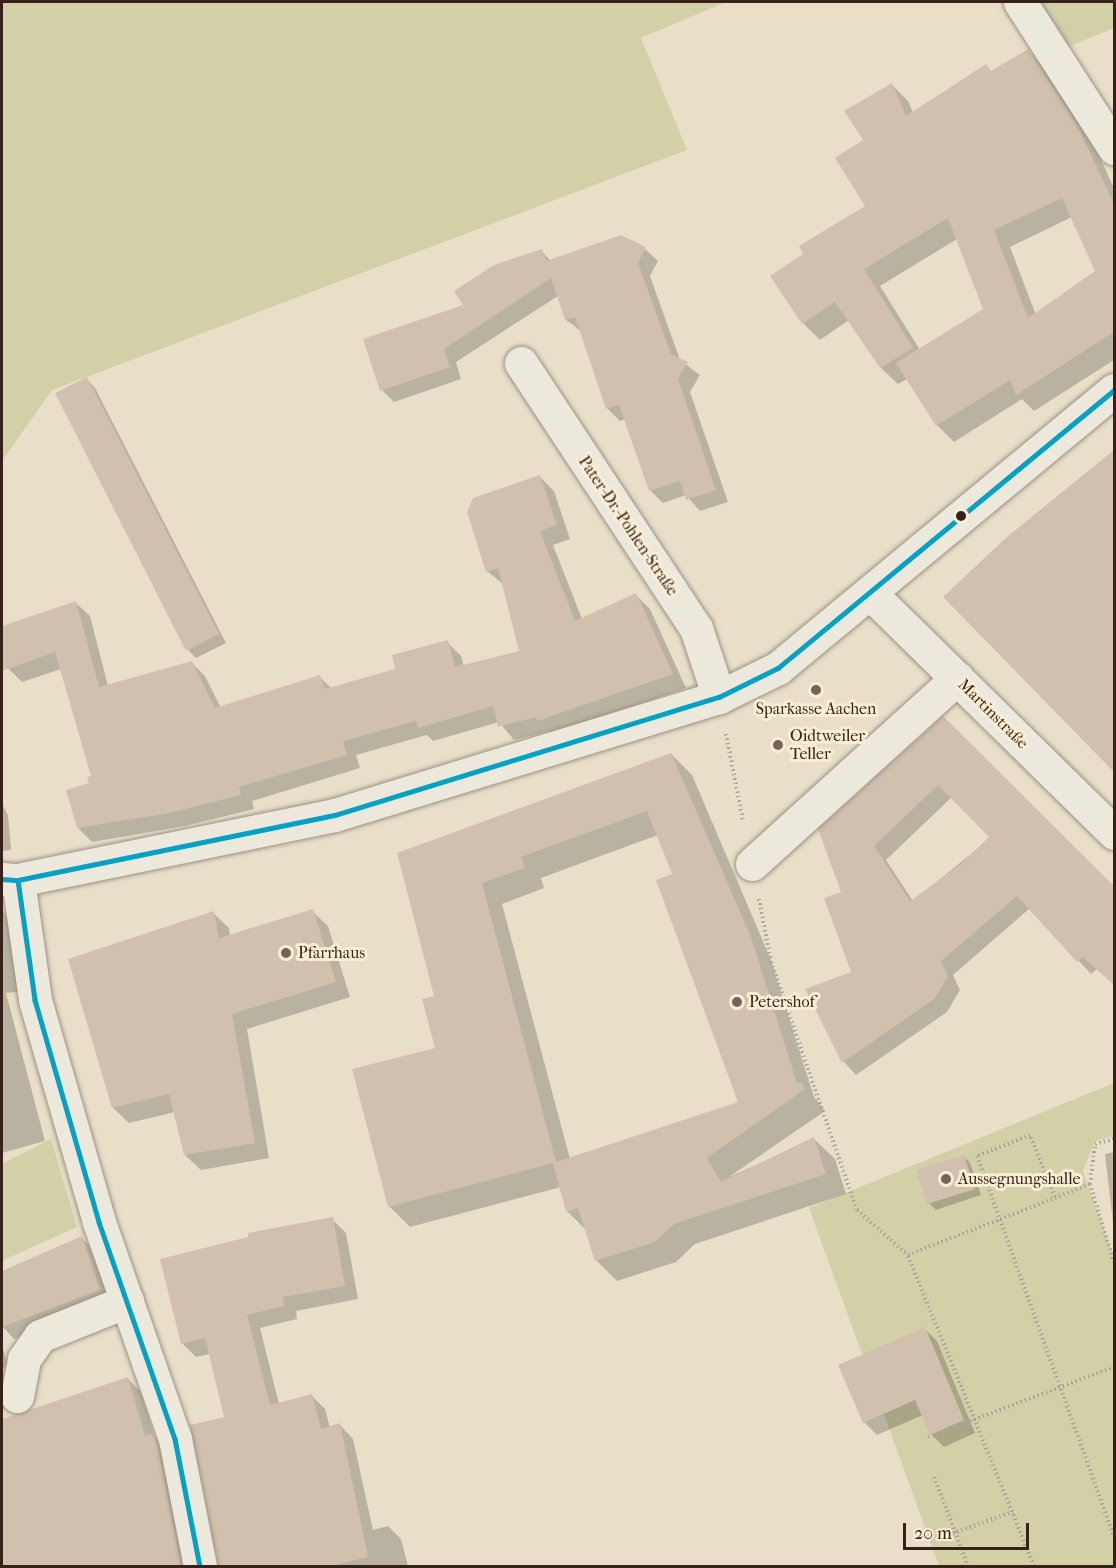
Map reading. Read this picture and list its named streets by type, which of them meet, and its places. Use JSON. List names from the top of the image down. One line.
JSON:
{"streets":{"street":["Pater-Dr.-Pohlen-Straße","Martinstraße"]},"places":["Sparkasse Aachen","Oidtweiler Teller","Pfarrhaus","Petershof","Aussegnungshalle"],"scale_bar":"20 m"}
